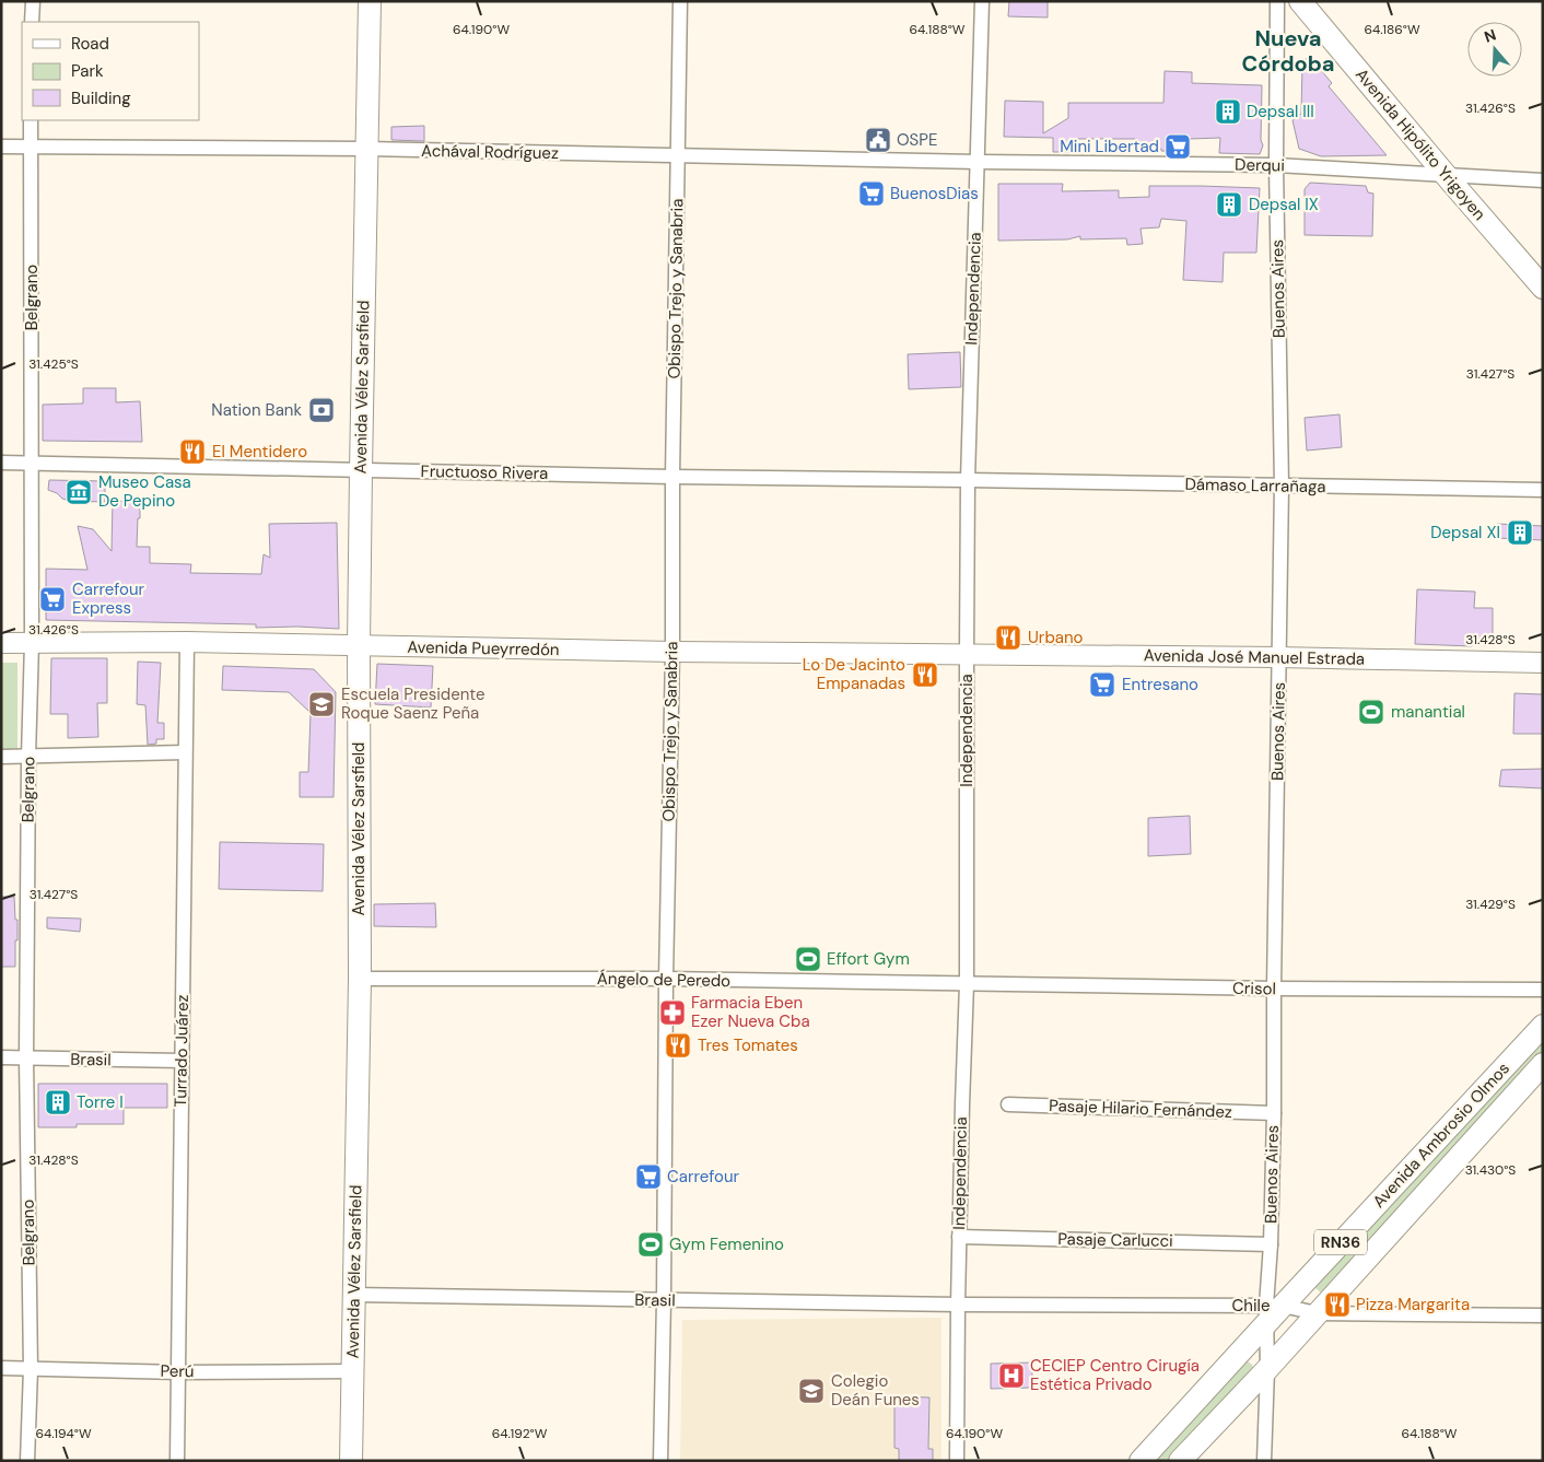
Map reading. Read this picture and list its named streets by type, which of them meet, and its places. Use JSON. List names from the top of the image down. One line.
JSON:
{"streets":{"main road":["Avenida Hipólito Yrigoyen","Avenida Vélez Sarsfield","Avenida Pueyrredón","Avenida José Manuel Estrada","Avenida Ambrosio Olmos","RN36"],"street":["Achával Rodríguez","Derqui","Obispo Trejo y Sanabria","Independencia","Buenos Aires","Belgrano","Fructuoso Rivera","Dámaso Larrañaga","Ángelo de Peredo","Crisol","Turrado Juárez","Brasil","Pasaje Hilario Fernández","Pasaje Carlucci","Chile","Perú"]},"crossings":[["Avenida Hipólito Yrigoyen","Derqui"],["Achával Rodríguez","Derqui"],["Achával Rodríguez","Obispo Trejo y Sanabria"],["Achával Rodríguez","Independencia"],["Achával Rodríguez","Belgrano"],["Achával Rodríguez","Avenida Vélez Sarsfield"],["Derqui","Independencia"],["Derqui","Buenos Aires"],["Obispo Trejo y Sanabria","Fructuoso Rivera"],["Obispo Trejo y Sanabria","Avenida Pueyrredón"],["Obispo Trejo y Sanabria","Ángelo de Peredo"],["Obispo Trejo y Sanabria","Brasil"],["Independencia","Fructuoso Rivera"],["Independencia","Dámaso Larrañaga"],["Independencia","Avenida Pueyrredón"],["Independencia","Avenida José Manuel Estrada"],["Independencia","Ángelo de Peredo"],["Independencia","Crisol"],["Independencia","Brasil"],["Independencia","Pasaje Carlucci"],["Independencia","Chile"],["Buenos Aires","Dámaso Larrañaga"],["Buenos Aires","Avenida José Manuel Estrada"],["Buenos Aires","Crisol"],["Buenos Aires","Pasaje Hilario Fernández"],["Buenos Aires","Avenida Ambrosio Olmos"],["Buenos Aires","Pasaje Carlucci"],["Buenos Aires","Chile"],["Belgrano","Fructuoso Rivera"],["Belgrano","Avenida Pueyrredón"],["Belgrano","Brasil"],["Belgrano","Perú"],["Avenida Vélez Sarsfield","Fructuoso Rivera"],["Avenida Vélez Sarsfield","Avenida Pueyrredón"],["Avenida Vélez Sarsfield","Ángelo de Peredo"],["Avenida Vélez Sarsfield","Brasil"],["Avenida Vélez Sarsfield","Perú"],["Fructuoso Rivera","Dámaso Larrañaga"],["Avenida Pueyrredón","Avenida José Manuel Estrada"],["Avenida Pueyrredón","Turrado Juárez"],["Ángelo de Peredo","Crisol"],["Turrado Juárez","Brasil"],["Turrado Juárez","Perú"],["Brasil","Chile"],["Avenida Ambrosio Olmos","Chile"]],"districts":["Nueva Córdoba"],"places":{"building":["Depsal III","Depsal IX","Depsal XI","Torre I"],"public building":["OSPE"],"supermarket":["Mini Libertad","BuenosDias","Carrefour Express","Entresano","Carrefour"],"bank":["Nation Bank"],"restaurant":["El Mentidero","Urbano","Lo De Jacinto Empanadas","Tres Tomates","Pizza Margarita"],"museum":["Museo Casa De Pepino"],"school or university":["Escuela Presidente Roque Saenz Peña","Colegio Deán Funes"],"sports":["manantial","Effort Gym","Gym Femenino"],"pharmacy":["Farmacia Eben Ezer Nueva Cba"],"hospital":["CECIEP Centro Cirugía Estética Privado"]},"legend":["Road","Park","Building"],"north":"top","coordinates":["64.190°W","64.188°W","64.186°W","31.426°S","31.425°S","31.427°S","31.428°S","31.429°S","31.430°S","64.194°W","64.192°W"]}
